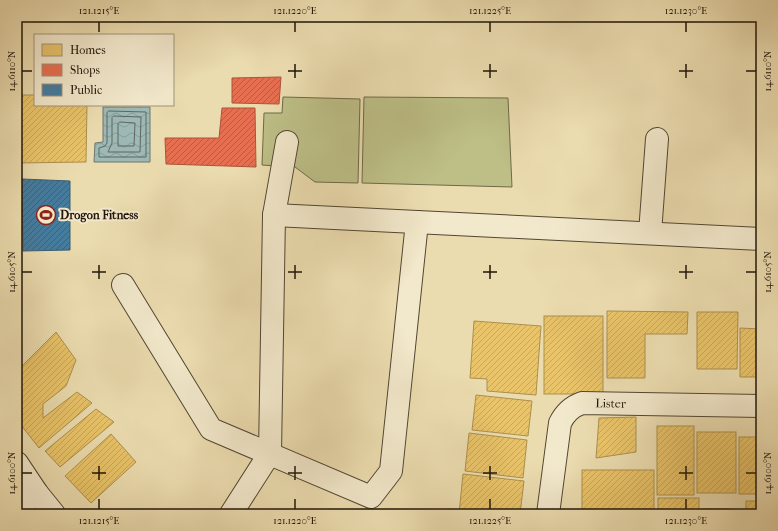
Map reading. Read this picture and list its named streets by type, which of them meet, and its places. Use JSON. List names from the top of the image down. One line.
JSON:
{"streets":{"street":["Lister"]},"places":{"sports":["Drogon Fitness"]},"legend":["Homes","Shops","Public"],"coordinates":["121.1215°E","121.1220°E","121.1225°E","121.1230°E","14.6110°N","14.6105°N","14.6100°N"]}
